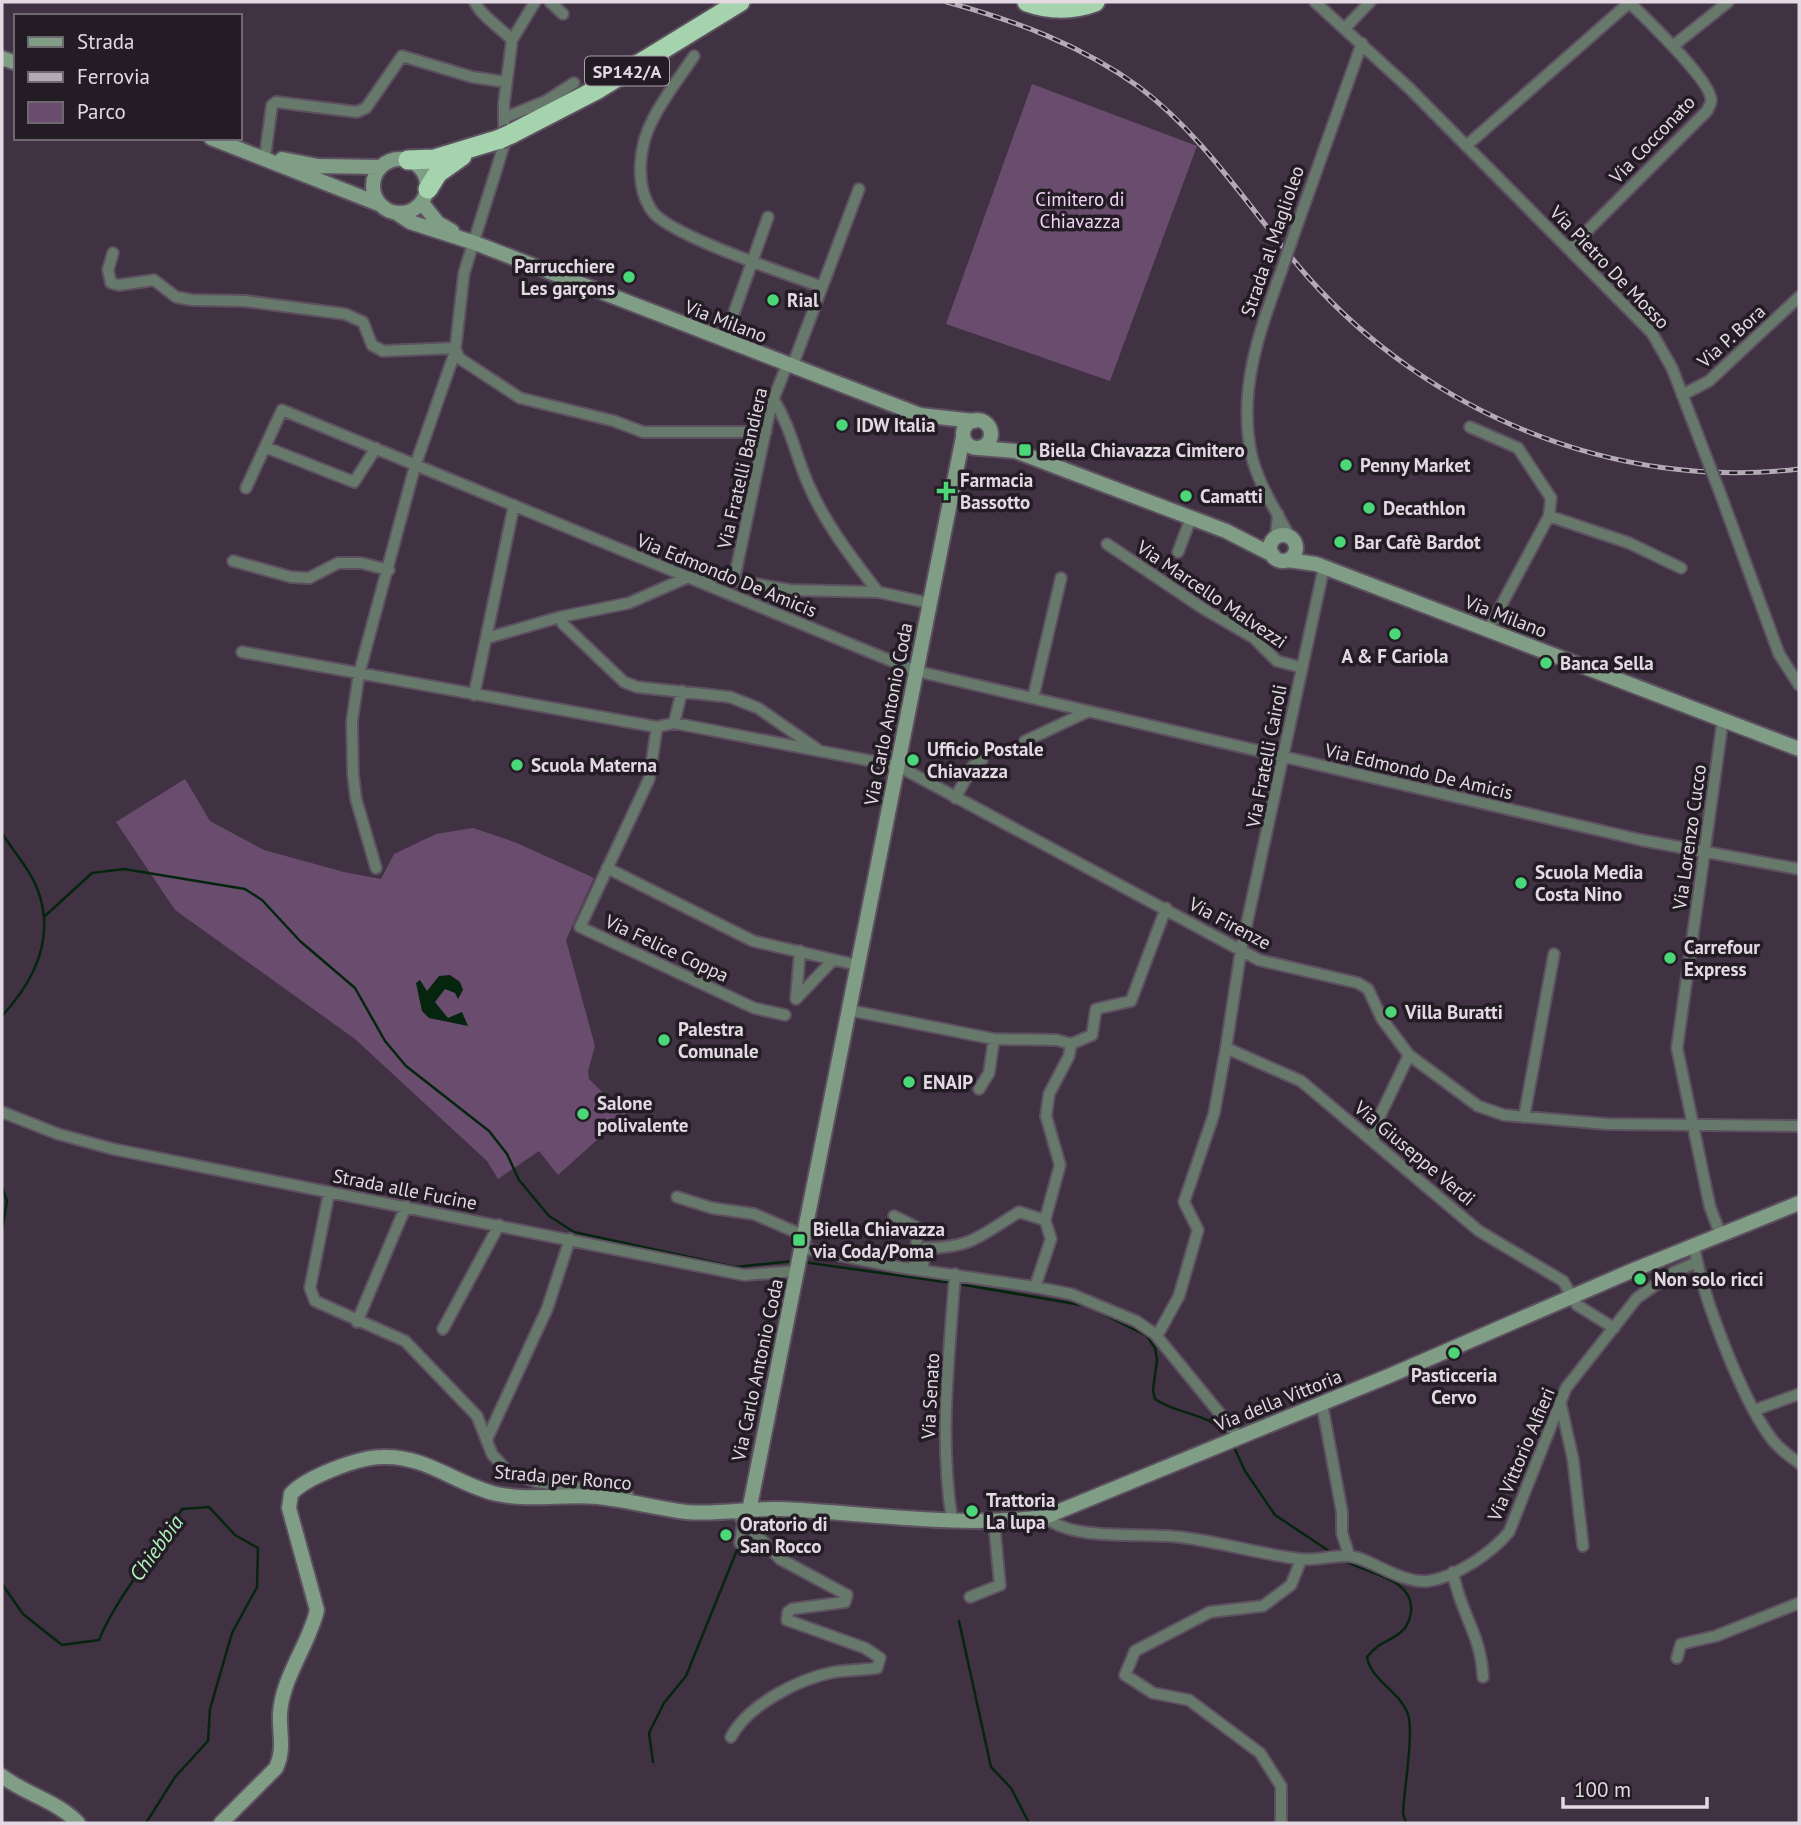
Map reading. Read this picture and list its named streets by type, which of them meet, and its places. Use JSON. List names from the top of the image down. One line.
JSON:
{"streets":{"highway":["SP142/A"],"street":["Via Cocconato","Strada al Maglioleo","Via Pietro De Mosso","Via Milano","Via P. Bora","Via Fratelli Bandiera","Via Edmondo De Amicis","Via Marcello Malvezzi","Via Carlo Antonio Coda","Via Fratelli Cairoli","Via Lorenzo Cucco","Via Firenze","Via Felice Coppa","Via Giuseppe Verdi","Strada alle Fucine","Via Senato","Via della Vittoria","Via Vittorio Alfieri","Strada per Ronco"]},"crossings":[["SP142/A","Via Milano"],["Via Cocconato","Via Pietro De Mosso"],["Strada al Maglioleo","Via Pietro De Mosso"],["Strada al Maglioleo","Via Milano"],["Via Pietro De Mosso","Via P. Bora"],["Via Milano","Via Fratelli Bandiera"],["Via Milano","Via Carlo Antonio Coda"],["Via Milano","Via Fratelli Cairoli"],["Via Milano","Via Lorenzo Cucco"],["Via Edmondo De Amicis","Via Carlo Antonio Coda"],["Via Edmondo De Amicis","Via Fratelli Cairoli"],["Via Edmondo De Amicis","Via Lorenzo Cucco"],["Via Marcello Malvezzi","Via Fratelli Cairoli"],["Via Carlo Antonio Coda","Via Firenze"],["Via Carlo Antonio Coda","Strada alle Fucine"],["Via Carlo Antonio Coda","Via della Vittoria"],["Via Carlo Antonio Coda","Strada per Ronco"],["Via Fratelli Cairoli","Via Firenze"],["Via Lorenzo Cucco","Via Firenze"],["Via Lorenzo Cucco","Via della Vittoria"],["Via Giuseppe Verdi","Via della Vittoria"],["Via Giuseppe Verdi","Via Vittorio Alfieri"],["Via Senato","Via della Vittoria"],["Via della Vittoria","Strada per Ronco"]],"water":["Chiebbia"],"parks":["Cimitero di Chiavazza"],"places":{"other":["Parrucchiere Les garçons","Rial","IDW Italia","Penny Market","Camatti","Decathlon","Bar Cafè Bardot","A & F Cariola","Banca Sella","Ufficio Postale Chiavazza","Scuola Materna","Scuola Media Costa Nino","Carrefour Express","Villa Buratti","Palestra Comunale","ENAIP","Salone polivalente","Non solo ricci","Pasticceria Cervo","Trattoria La lupa","Oratorio di San Rocco"],"transit":["Biella Chiavazza Cimitero","Biella Chiavazza via Coda/Poma"],"health":["Farmacia Bassotto"]},"legend":["Strada","Ferrovia","Parco"],"scale_bar":"100 m"}
